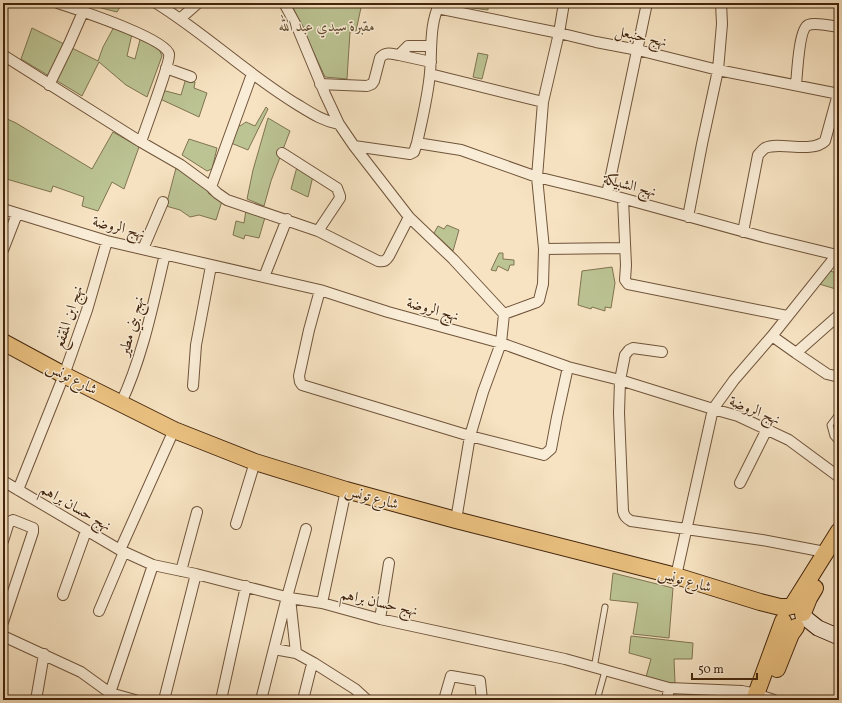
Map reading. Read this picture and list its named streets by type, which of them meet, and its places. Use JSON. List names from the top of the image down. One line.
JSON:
{"streets":{"main road":["شارع تونس"],"street":["نهج حنبعل","نهج الشبيكة","نهج الروضة","نهج ابن المقفع","نهج بني مطير","نهج حسان براهم"]},"crossings":[["نهج الروضة","نهج ابن المقفع"],["نهج الروضة","نهج بني مطير"],["نهج ابن المقفع","شارع تونس"],["نهج ابن المقفع","نهج حسان براهم"],["نهج بني مطير","شارع تونس"]],"parks":["مقبرة سيدي عبد الله"],"scale_bar":"50 m"}
